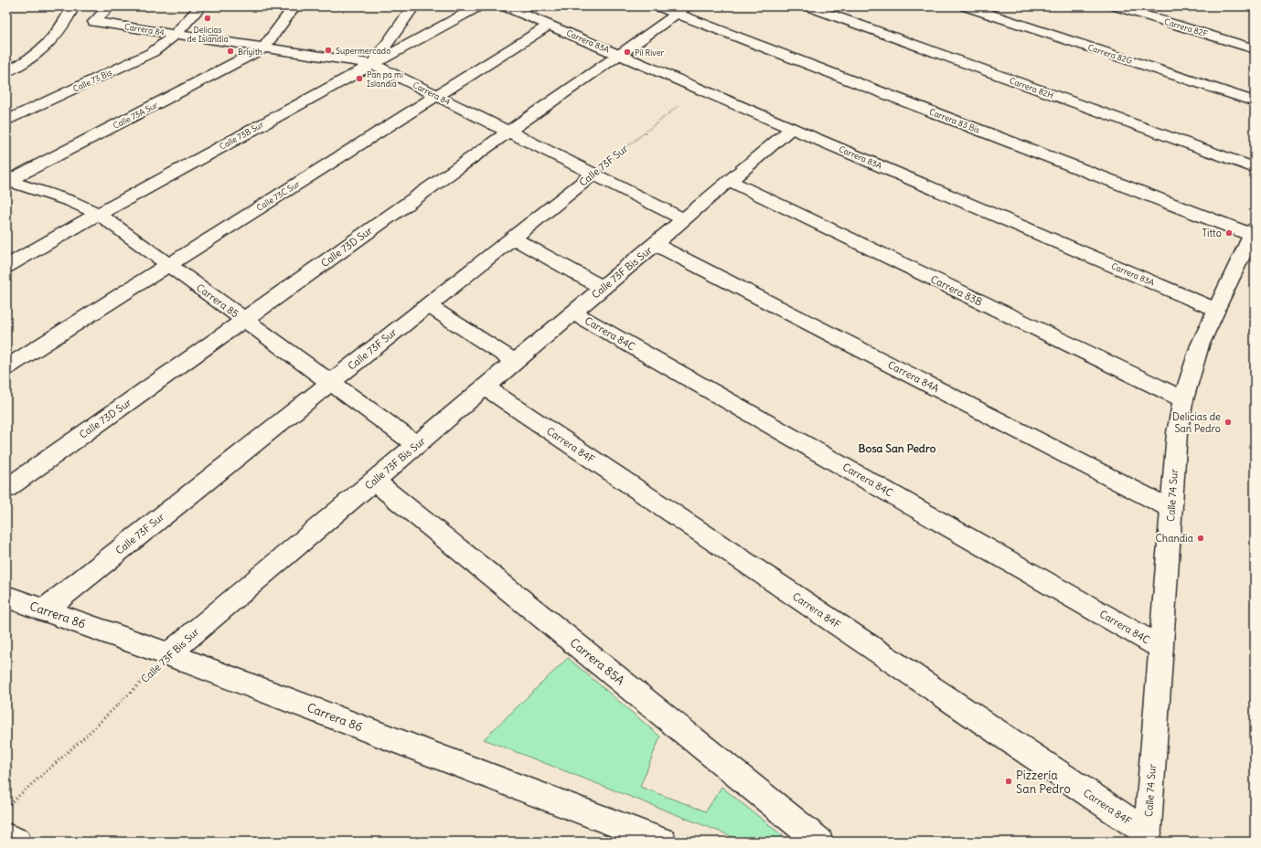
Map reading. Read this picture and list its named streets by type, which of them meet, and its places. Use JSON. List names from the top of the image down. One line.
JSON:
{"streets":{"street":["Carrera 82F","Carrera 84","Carrera 83A","Carrera 82G","Calle 73 Bis","Carrera 82H","Calle 73A Sur","Carrera 83 Bis","Calle 73B Sur","Calle 73F Sur","Calle 73C Sur","Calle 73D Sur","Calle 73F Bis Sur","Carrera 83B","Carrera 85","Carrera 84C","Carrera 84A","Carrera 84F","Calle 74 Sur","Carrera 86","Carrera 85A"]},"crossings":[["Carrera 84","Calle 73 Bis"],["Carrera 84","Calle 73A Sur"],["Carrera 84","Calle 73B Sur"],["Carrera 84","Calle 73F Sur"],["Carrera 84","Calle 73C Sur"],["Carrera 84","Calle 73D Sur"],["Carrera 84","Calle 73F Bis Sur"],["Carrera 83A","Calle 73F Sur"],["Carrera 83A","Calle 73C Sur"],["Carrera 83A","Calle 73D Sur"],["Carrera 83A","Calle 73F Bis Sur"],["Carrera 83A","Calle 74 Sur"],["Calle 73A Sur","Carrera 85"],["Carrera 83 Bis","Calle 73D Sur"],["Carrera 83 Bis","Calle 74 Sur"],["Calle 73B Sur","Carrera 85"],["Calle 73F Sur","Carrera 85"],["Calle 73F Sur","Carrera 86"],["Calle 73C Sur","Carrera 85"],["Calle 73D Sur","Carrera 85"],["Calle 73F Bis Sur","Carrera 83B"],["Calle 73F Bis Sur","Carrera 85"],["Calle 73F Bis Sur","Carrera 84C"],["Calle 73F Bis Sur","Carrera 84A"],["Calle 73F Bis Sur","Carrera 84F"],["Calle 73F Bis Sur","Carrera 86"],["Calle 73F Bis Sur","Carrera 85A"],["Carrera 83B","Calle 74 Sur"],["Carrera 84C","Calle 74 Sur"],["Carrera 84A","Calle 74 Sur"],["Carrera 84F","Calle 74 Sur"]],"districts":["Bosa San Pedro"],"places":["Delicias de Islandia","Supermercado","Briyith","Pil River","Pan pa mi Islandia","Titto","Delicias de San Pedro","Chandia","Pizzería San Pedro"]}
